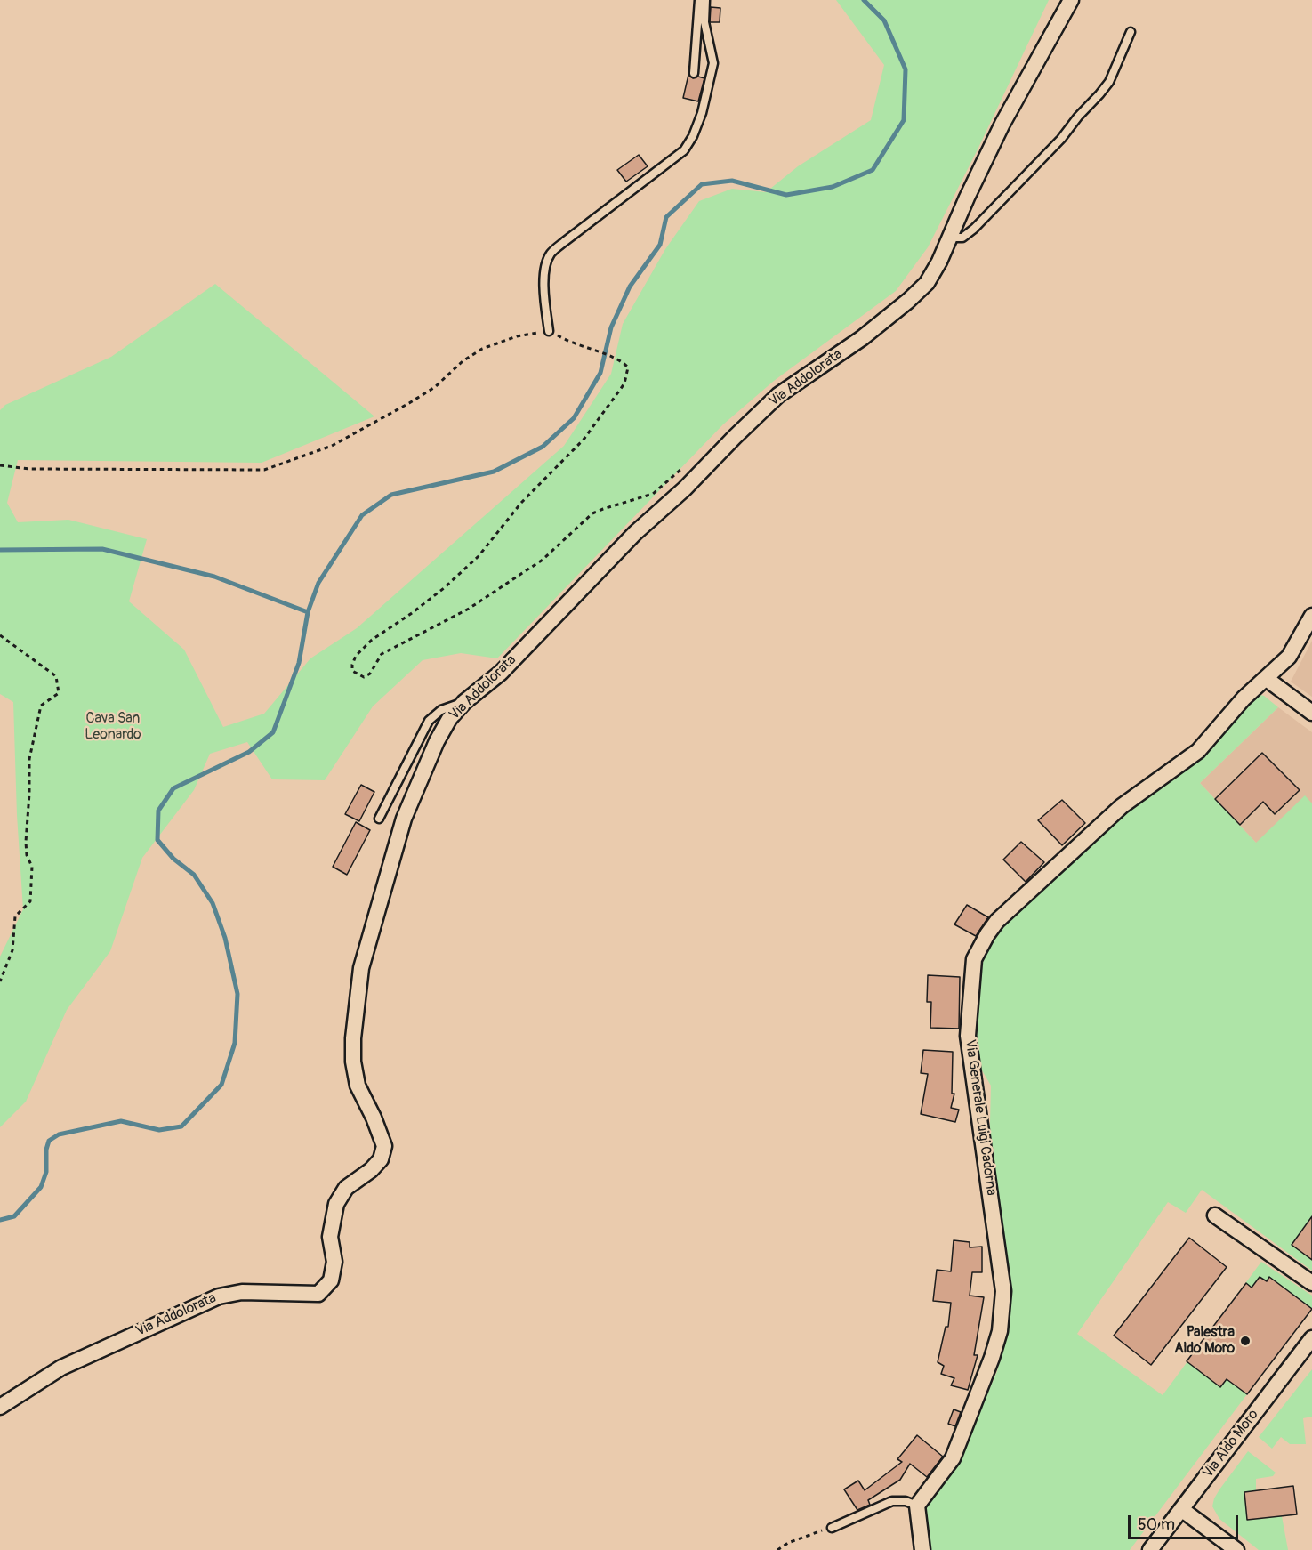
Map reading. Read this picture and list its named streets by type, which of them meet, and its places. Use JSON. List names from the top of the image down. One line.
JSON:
{"streets":{"street":["Via Addolorata","Via Generale Luigi Cadorna","Via Aldo Moro"]},"parks":["Cava San Leonardo"],"places":["Palestra Aldo Moro"],"scale_bar":"50 m"}
